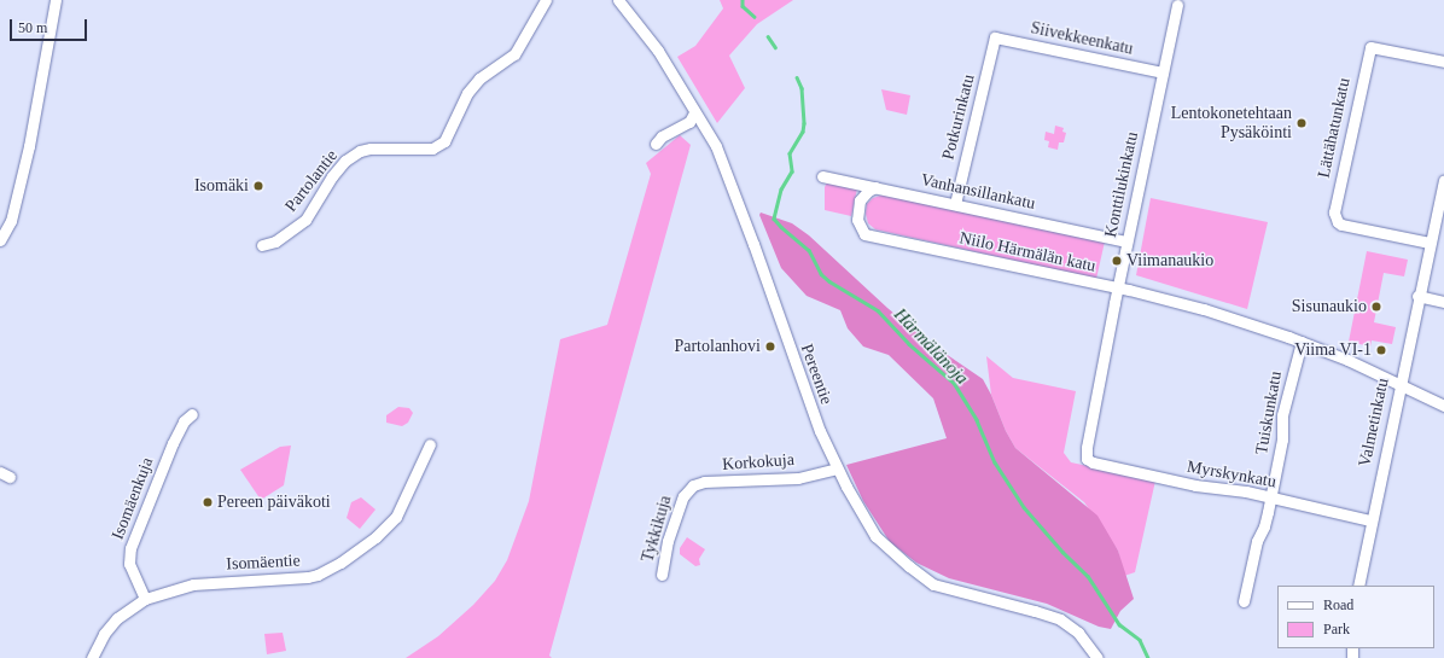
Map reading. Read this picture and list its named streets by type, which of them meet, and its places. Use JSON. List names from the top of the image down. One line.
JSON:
{"streets":{"street":["Siivekkeenkatu","Potkurinkatu","Lättähatunkatu","Partolantie","Konttilukinkatu","Vanhansillankatu","Niilo Härmälän katu","Pereentie","Tuiskunkatu","Valmetinkatu","Korkokuja","Myrskynkatu","Isomäenkuja","Tykkikuja","Isomäentie"]},"crossings":[["Siivekkeenkatu","Potkurinkatu"],["Siivekkeenkatu","Konttilukinkatu"],["Potkurinkatu","Vanhansillankatu"],["Lättähatunkatu","Valmetinkatu"],["Konttilukinkatu","Vanhansillankatu"],["Konttilukinkatu","Niilo Härmälän katu"],["Konttilukinkatu","Myrskynkatu"],["Vanhansillankatu","Niilo Härmälän katu"],["Niilo Härmälän katu","Tuiskunkatu"],["Niilo Härmälän katu","Valmetinkatu"],["Pereentie","Korkokuja"],["Tuiskunkatu","Myrskynkatu"],["Valmetinkatu","Myrskynkatu"],["Korkokuja","Tykkikuja"],["Isomäenkuja","Isomäentie"]],"water":["Härmälänoja"],"places":["Lentokonetehtaan Pysäköinti","Isomäki","Viimanaukio","Sisunaukio","Partolanhovi","Viima VI-1","Pereen päiväkoti"],"legend":["Road","Park"],"scale_bar":"50 m"}
